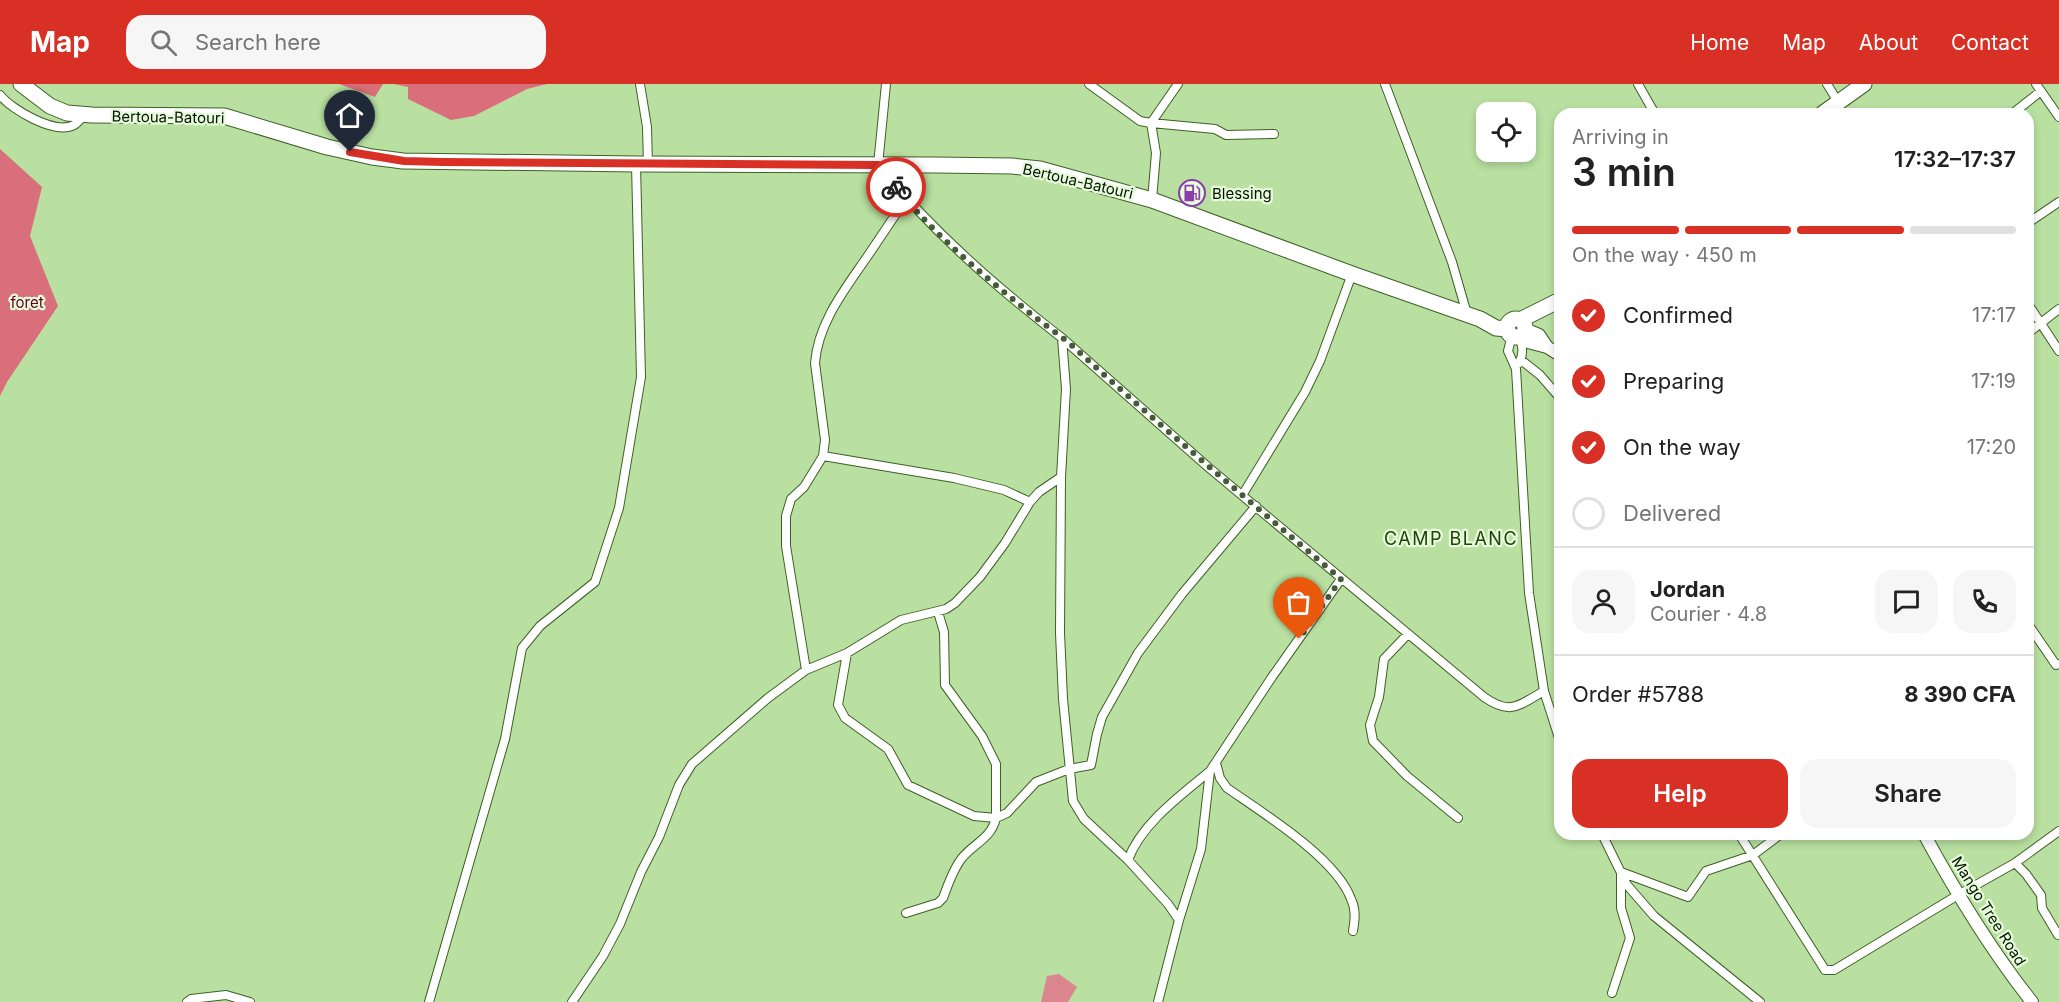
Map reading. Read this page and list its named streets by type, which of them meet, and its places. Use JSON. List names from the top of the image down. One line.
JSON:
{"streets":{"highway":["Bertoua-Batouri"],"main road":["Mango Tree Road"]},"districts":["CAMP BLANC"],"parks":["foret"],"places":{"fuel station":["Blessing"]},"page":{"header":"Map","search":"Search here","nav":["Home","Map","About","Contact"],"heading":["3 min","Arriving in","17:32–17:37"],"panel":["Jordan","Courier · 4.8","Order #5788","8 390 CFA"],"bar":"On the way · 450 m","list":[["Confirmed","17:17"],["Preparing","17:19"],["On the way","17:20"],"Delivered"],"buttons":["Help","Share"]}}
